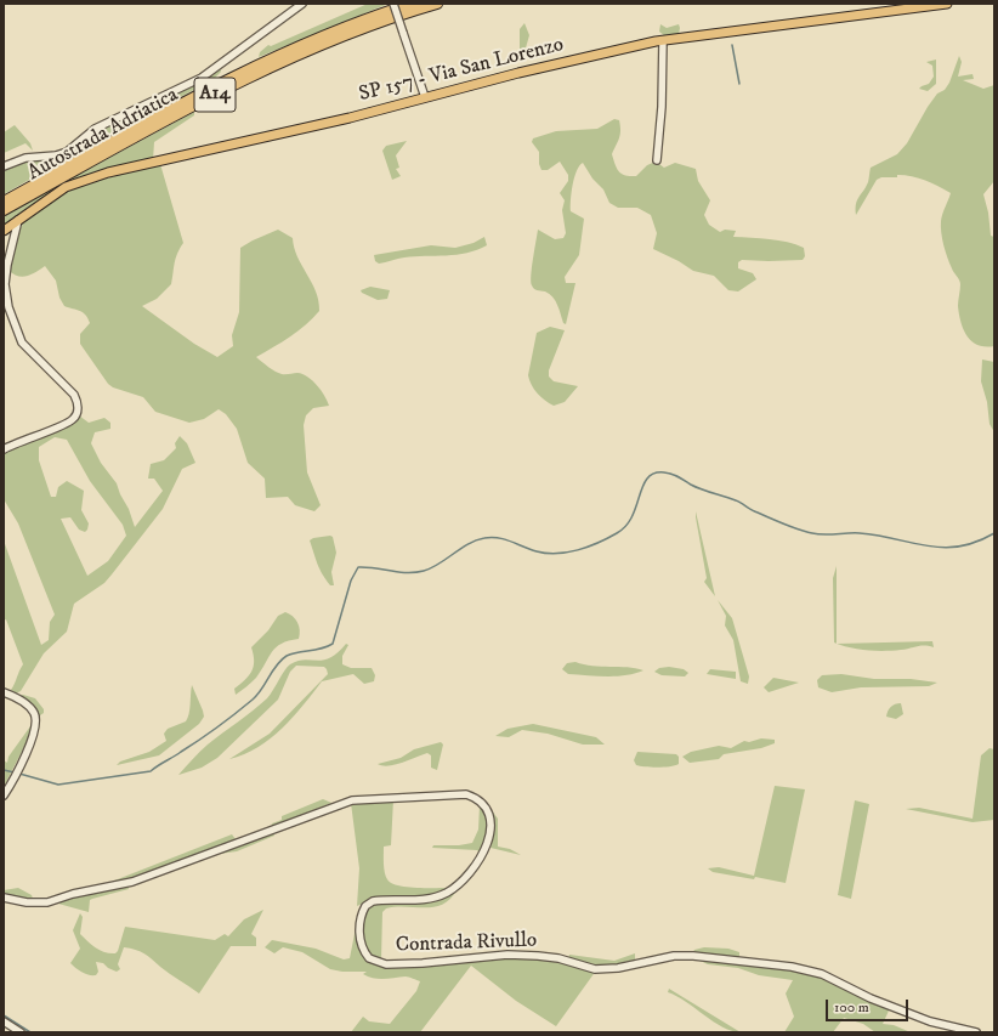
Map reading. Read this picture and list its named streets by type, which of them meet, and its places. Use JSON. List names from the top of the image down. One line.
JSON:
{"streets":{"highway":["A14","Autostrada Adriatica"],"main road":["SP 157 - Via San Lorenzo"],"street":["Contrada Rivullo"]},"scale_bar":"100 m"}
